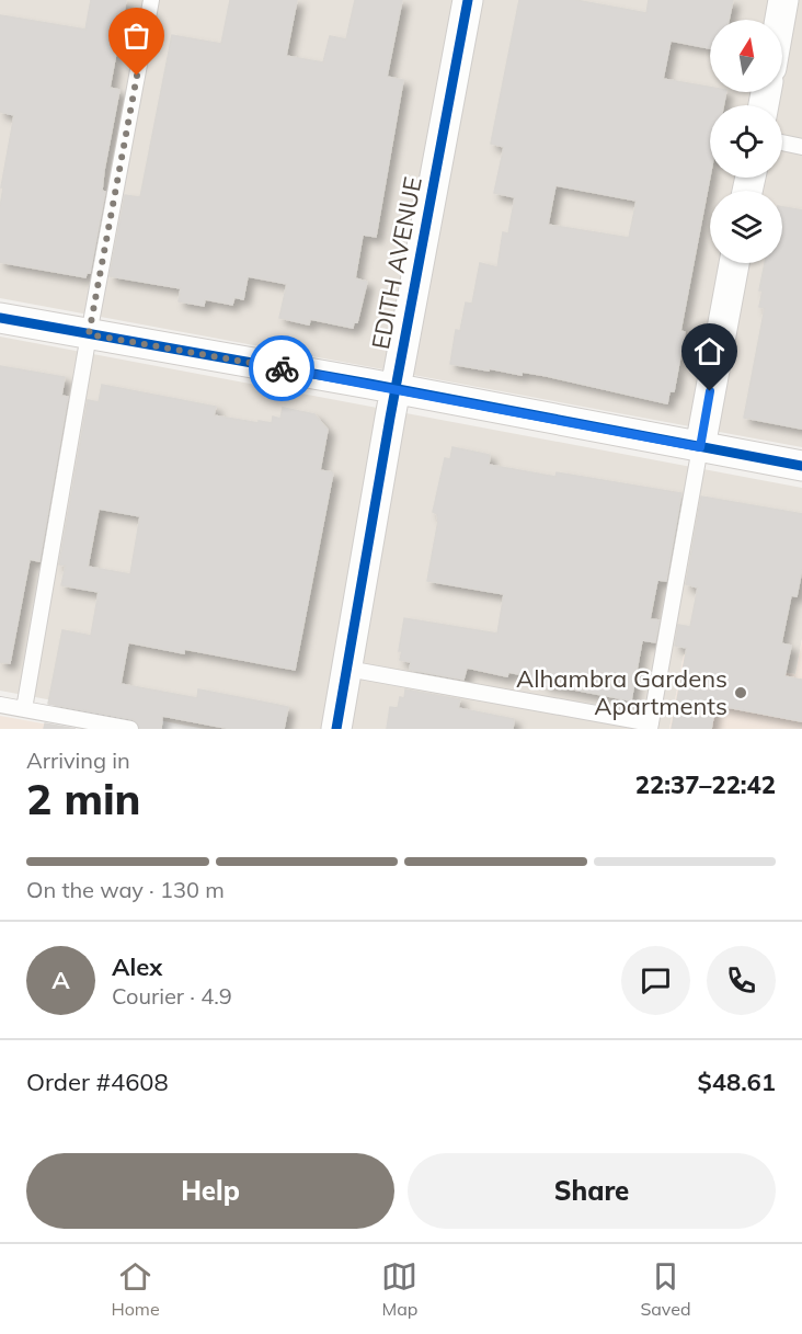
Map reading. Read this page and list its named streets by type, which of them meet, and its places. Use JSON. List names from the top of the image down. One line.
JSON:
{"streets":{"street":["EDITH AVENUE"]},"places":["Alhambra Gardens Apartments"],"north":"top","page":{"heading":["2 min","Arriving in","22:37–22:42"],"panel":["Alex","Courier · 4.9","Order #4608","$48.61"],"bar":"On the way · 130 m","round":"A","buttons":["Help","Share"],"tabs":["Home","Map","Saved"]}}
